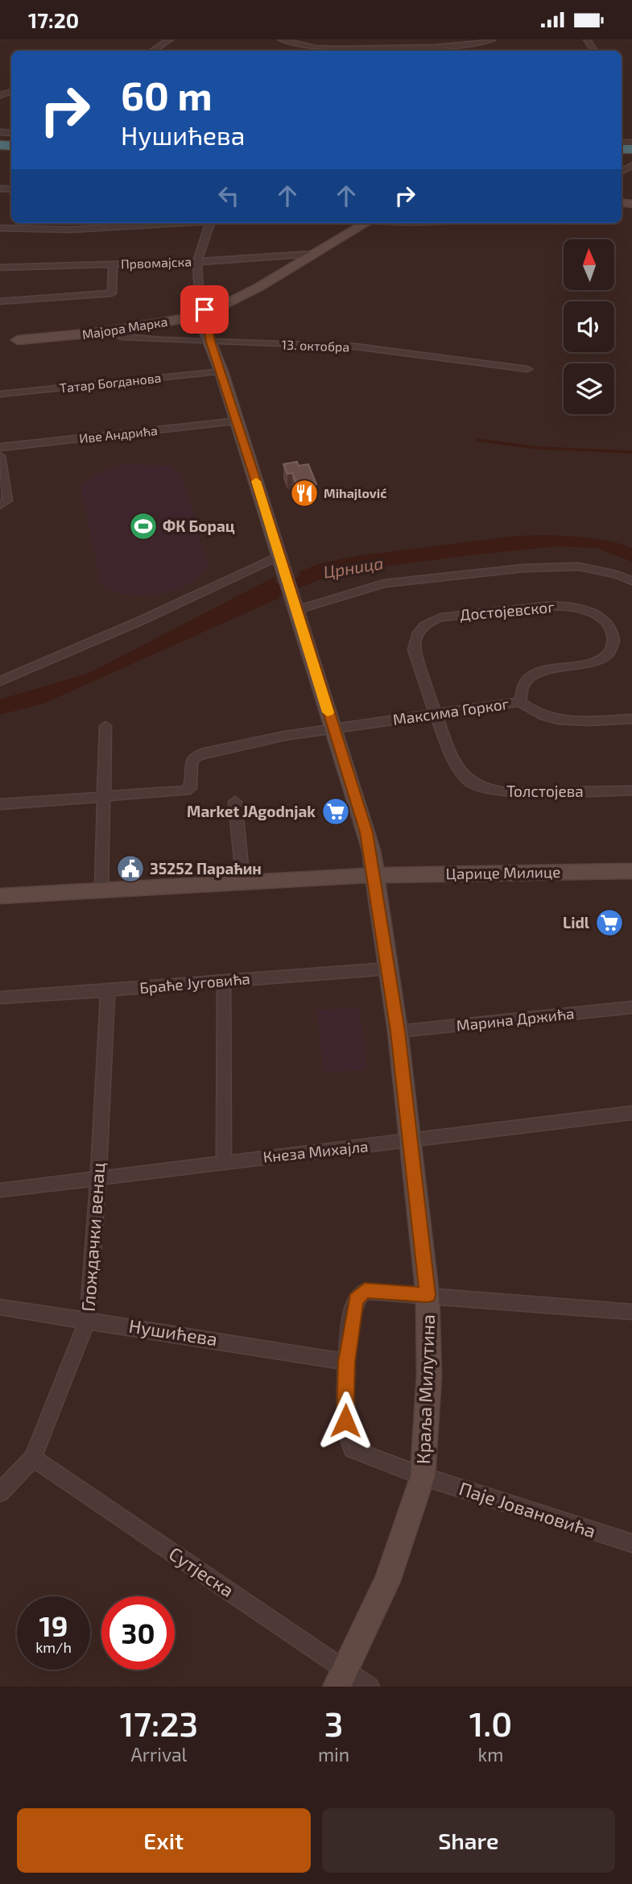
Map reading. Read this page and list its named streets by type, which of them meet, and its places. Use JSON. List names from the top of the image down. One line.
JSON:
{"streets":{"street":["Првомајска","Мајора Марка","13. октобра","Татар Богданова","Иве Андрића","Достојевског","Максима Горког","Толстојева","Царице Милице","Браће Југовића","Марина Држића","Кнеза Михајла","Глождачки венац","Нушићева","Краља Милутина","Паје Јовановића","Сутјеска"]},"crossings":[["Првомајска","Мајора Марка"],["Мајора Марка","13. октобра"],["Мајора Марка","Краља Милутина"],["13. октобра","Краља Милутина"],["Татар Богданова","Краља Милутина"],["Иве Андрића","Краља Милутина"],["Достојевског","Максима Горког"],["Достојевског","Толстојева"],["Максима Горког","Толстојева"],["Максима Горког","Краља Милутина"],["Царице Милице","Краља Милутина"],["Браће Југовића","Глождачки венац"],["Браће Југовића","Краља Милутина"],["Марина Држића","Краља Милутина"],["Кнеза Михајла","Глождачки венац"],["Кнеза Михајла","Краља Милутина"],["Глождачки венац","Нушићева"],["Глождачки венац","Сутјеска"],["Краља Милутина","Паје Јовановића"],["Краља Милутина","Сутјеска"]],"water":["Црница"],"places":{"restaurant":["Mihajlović"],"sports":["ФК Борац"],"supermarket":["Market JAgodnjak","Lidl"],"public building":["35252 Параћин"]},"north":"top","page":{"status":"17:20","turn":["60 m","Нушићева"],"speed":"19 km/h","limit":"30","eta":["17:23","Arrival","3","min","1.0","km"],"buttons":["Exit","Share"]}}
